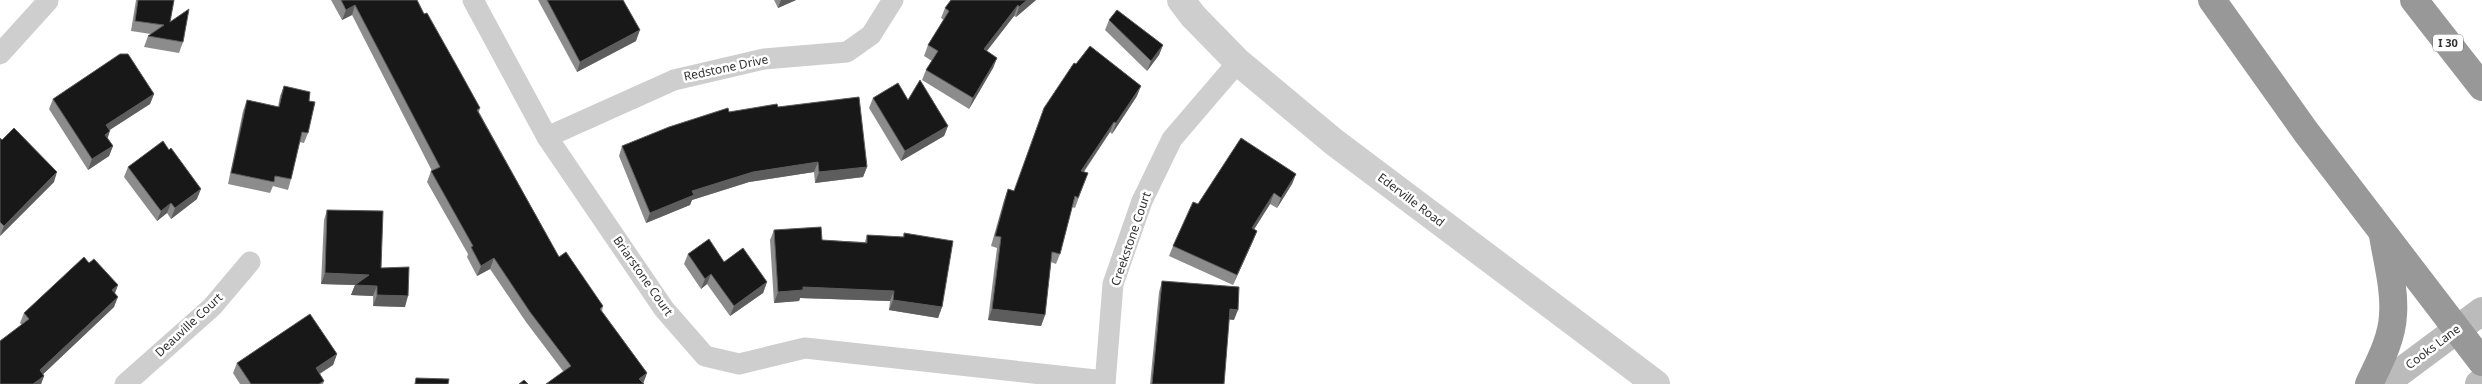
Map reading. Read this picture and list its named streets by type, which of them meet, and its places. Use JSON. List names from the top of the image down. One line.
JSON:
{"streets":{"highway":["I 30"],"main road":["Cooks Lane"],"street":["Redstone Drive","Ederville Road","Creekstone Court","Briarstone Court","Deauville Court"]},"crossings":[["Redstone Drive","Briarstone Court"],["Ederville Road","Creekstone Court"],["Creekstone Court","Briarstone Court"]]}
